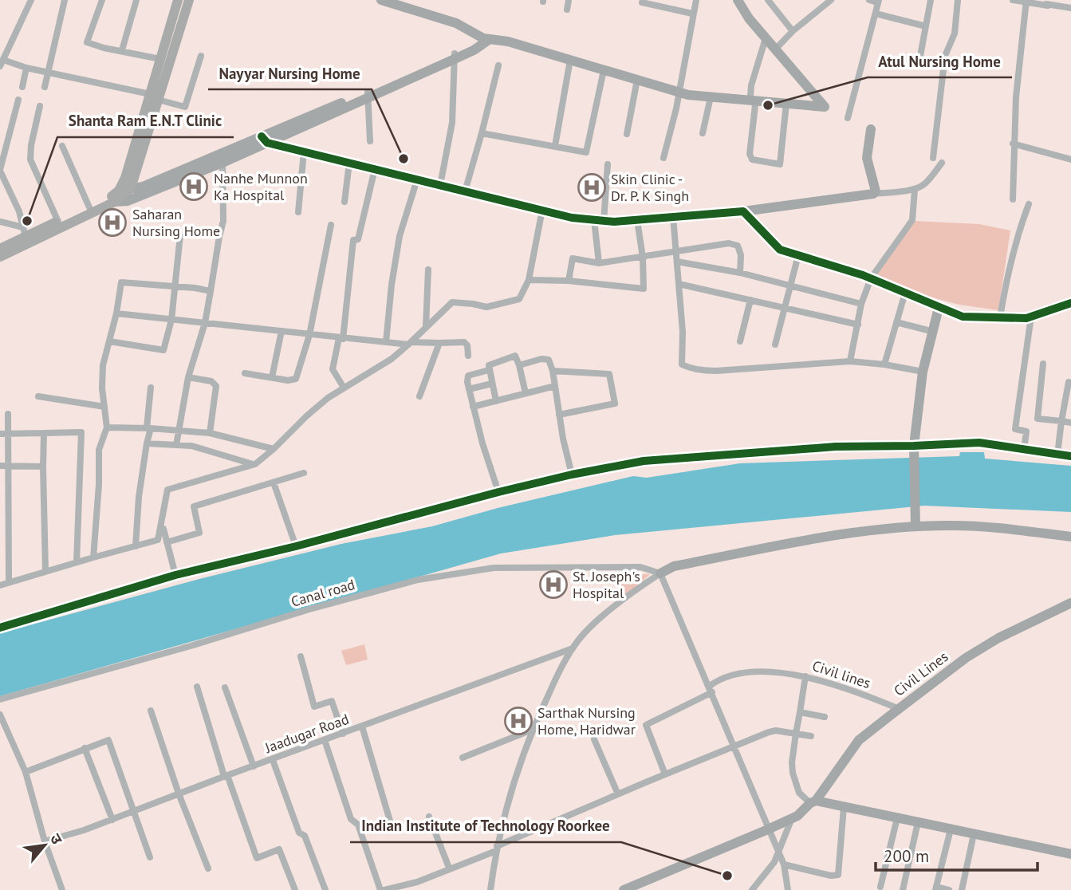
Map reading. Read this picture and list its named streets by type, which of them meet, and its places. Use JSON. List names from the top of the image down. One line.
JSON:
{"streets":{"street":["Canal road","Civil Lines","Civil lines","Jaadugar Road"]},"crossings":[["Civil Lines","Civil lines"]],"places":{"other":["Atul Nursing Home","Nayyar Nursing Home","Shanta Ram E.N.T Clinic","Indian Institute of Technology Roorkee"],"hospital":["Nanhe Munnon Ka Hospital","Skin Clinic - Dr. P. K Singh","Saharan Nursing Home","St. Joseph's Hospital","Sarthak Nursing Home, Haridwar"]},"scale_bar":"200 m","north":"top right"}
